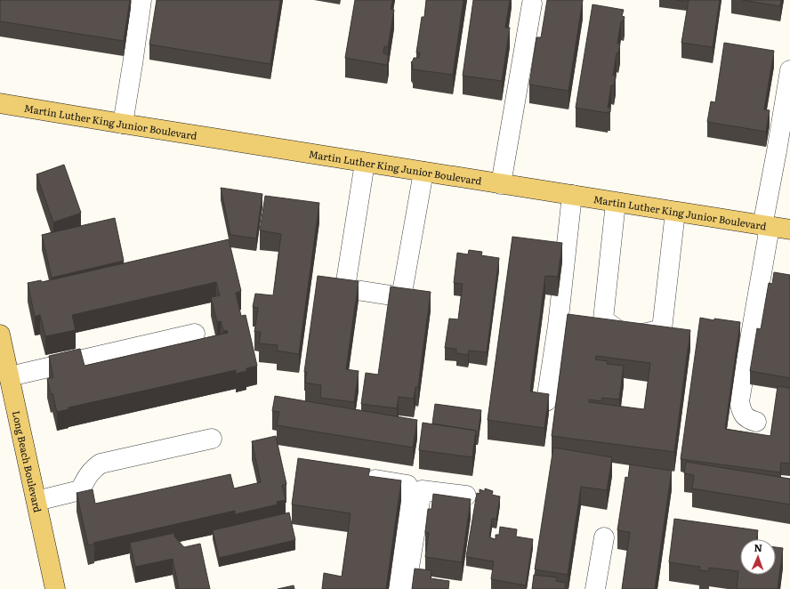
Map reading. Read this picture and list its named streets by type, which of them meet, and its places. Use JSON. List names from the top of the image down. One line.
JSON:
{"streets":{"main road":["Martin Luther King Junior Boulevard","Long Beach Boulevard"]},"north":"top"}
